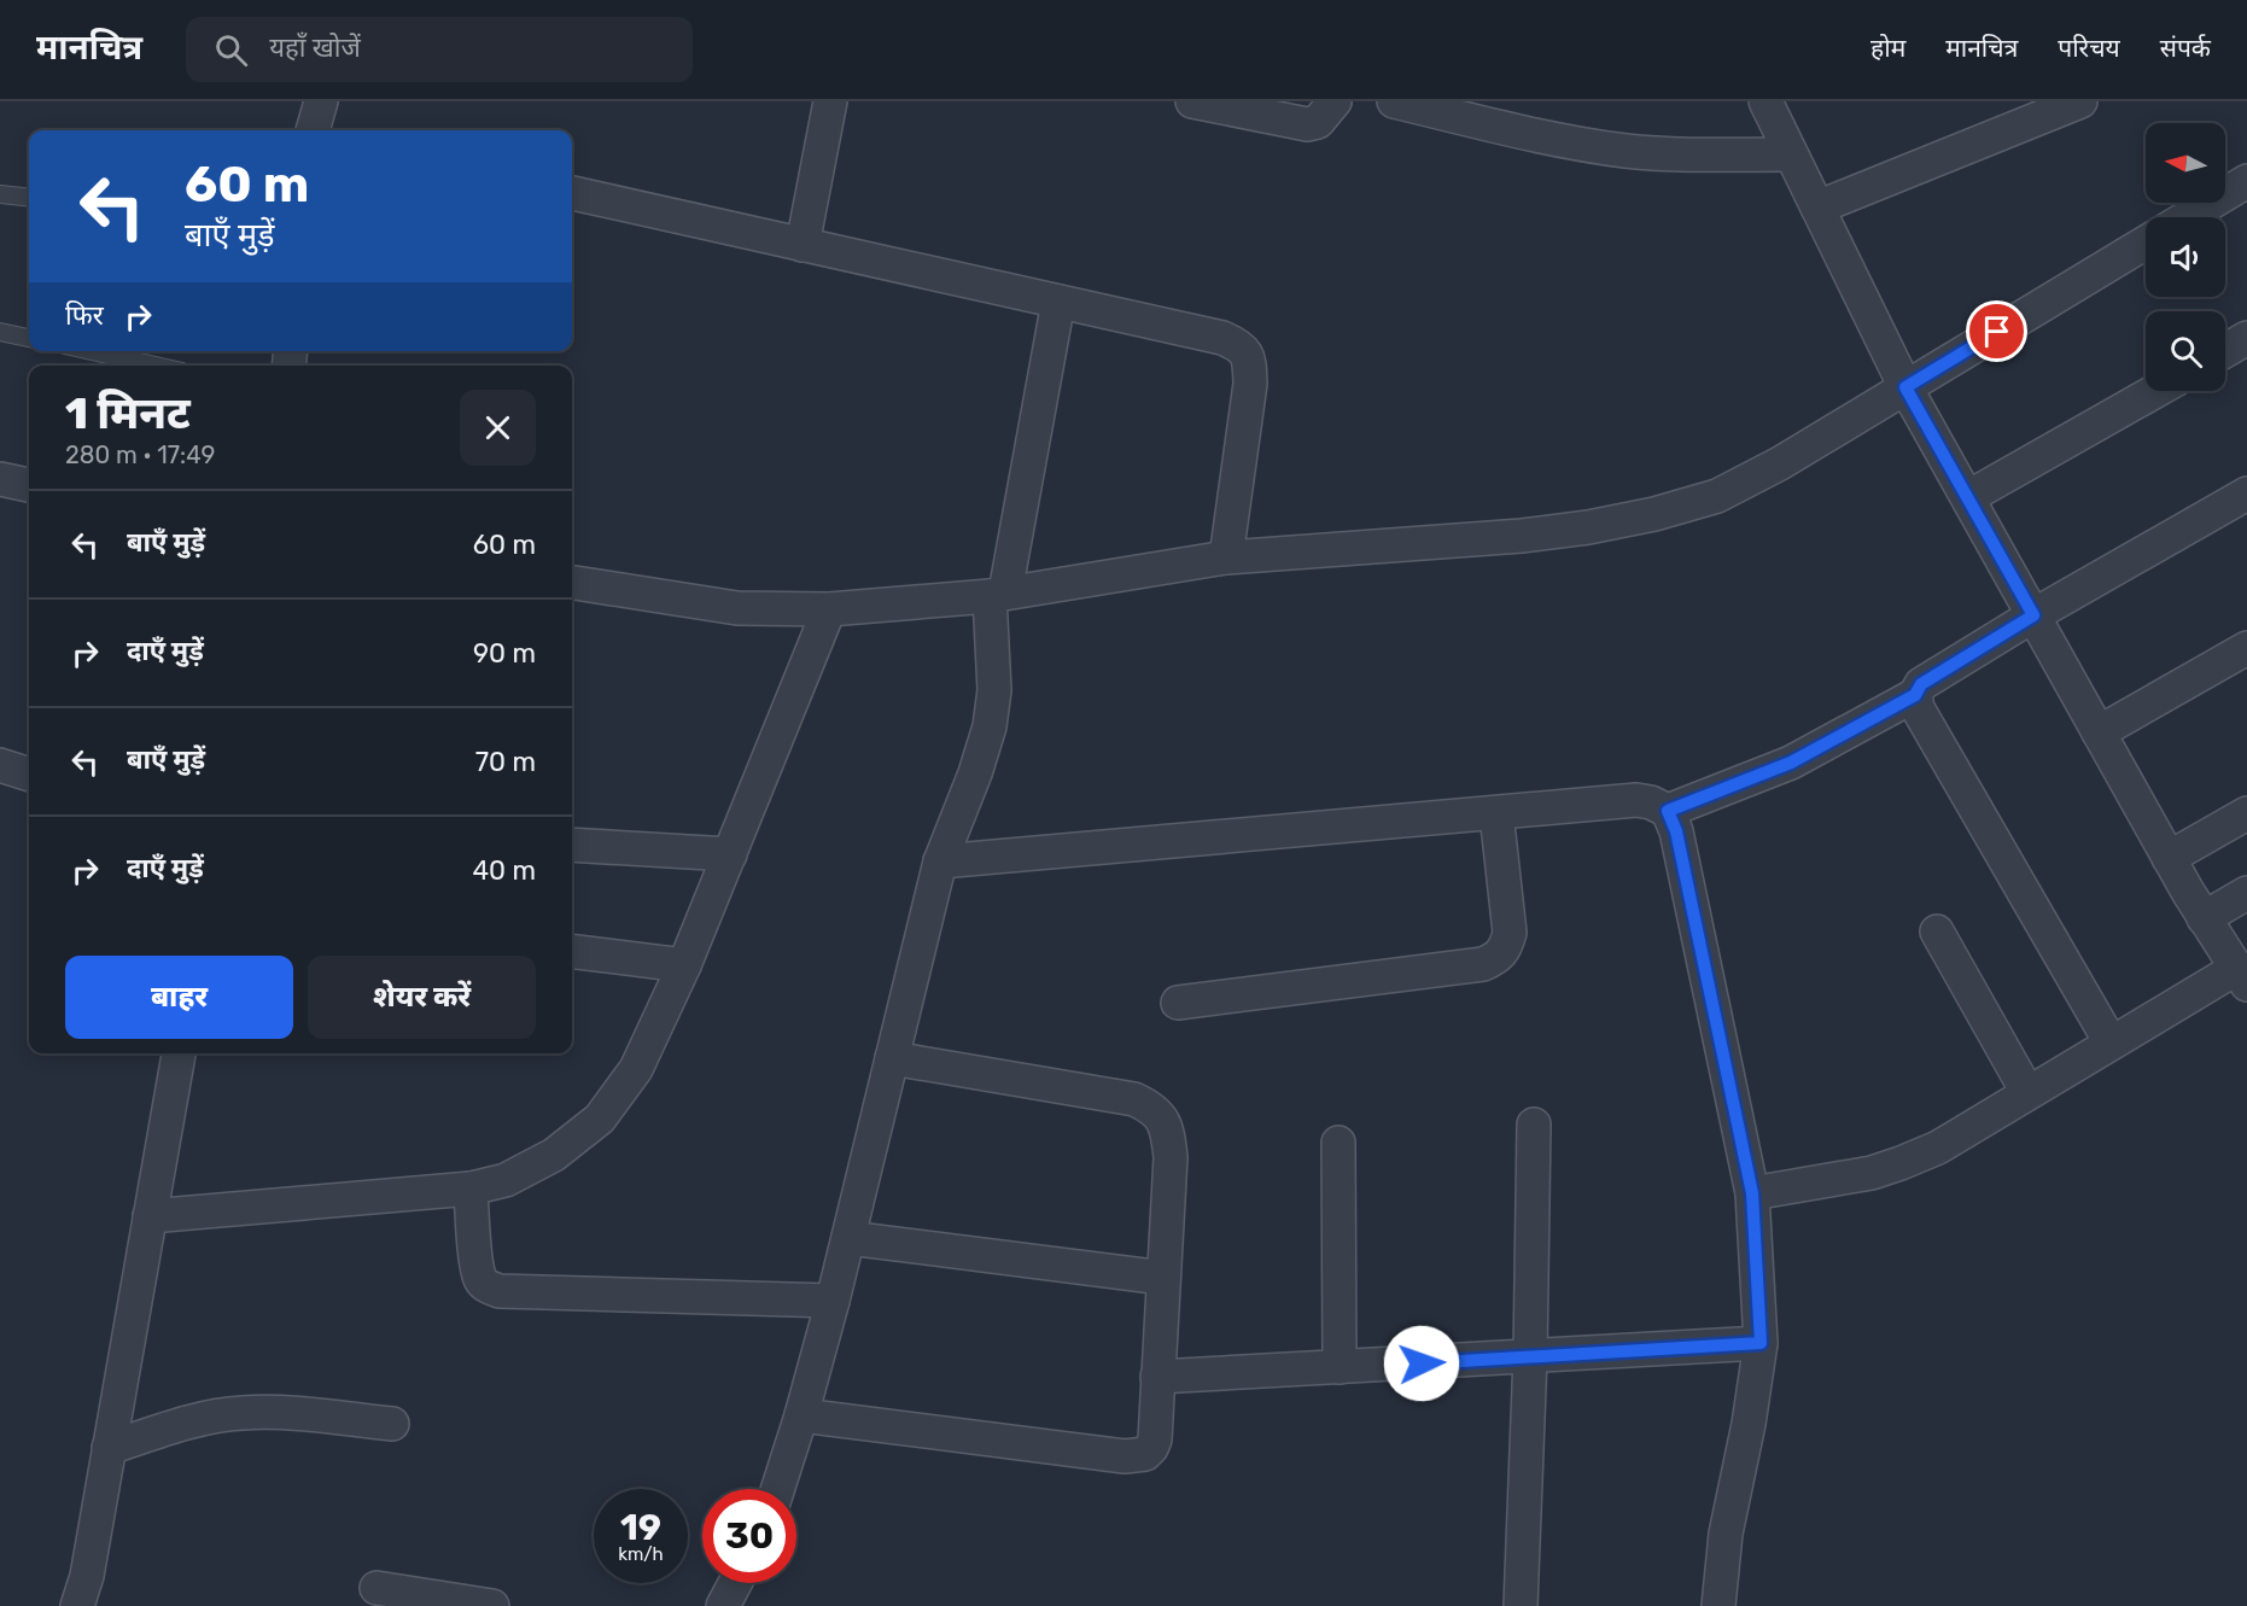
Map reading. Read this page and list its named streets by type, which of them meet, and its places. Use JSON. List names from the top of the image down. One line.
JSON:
{"north":"left","page":{"header":"मानचित्र","search":"यहाँ खोजें","nav":["होम","मानचित्र","परिचय","संपर्क"],"turn":["60 m","बाएँ मुड़ें"],"then":"फिर","heading":["1 मिनट","280 m · 17:49"],"list":[{"name":"बाएँ मुड़ें","value":"60 m"},{"name":"दाएँ मुड़ें","value":"90 m"},{"name":"बाएँ मुड़ें","value":"70 m"},{"name":"दाएँ मुड़ें","value":"40 m"}],"buttons":["बाहर","शेयर करें"],"speed":"19 km/h","limit":"30"}}
